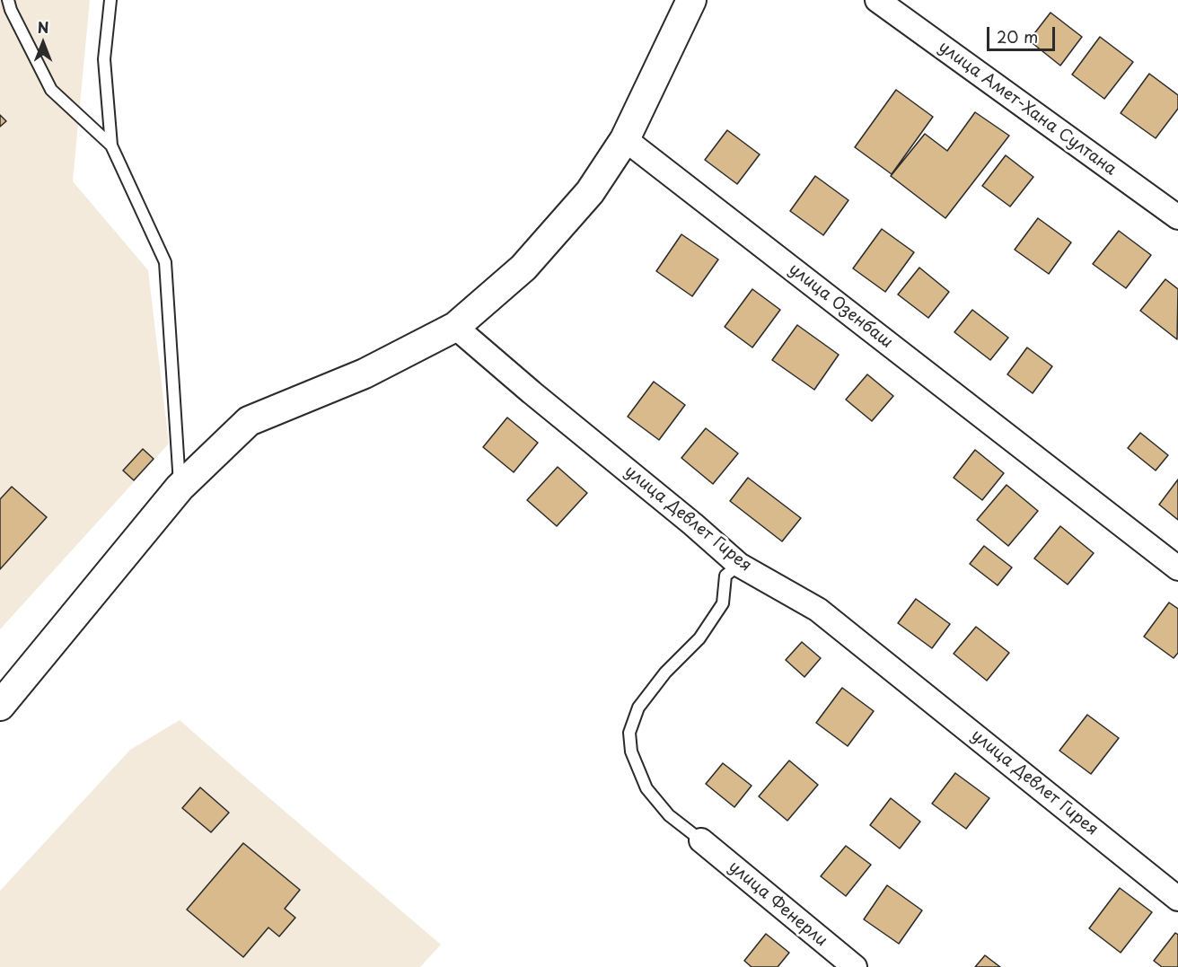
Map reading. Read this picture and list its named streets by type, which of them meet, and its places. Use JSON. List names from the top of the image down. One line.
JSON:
{"streets":{"street":["улица Амет-Хана Султана","улица Озенбаш","улица Девлет Гирея","улица Фенерли"]},"scale_bar":"20 m","north":"top"}
